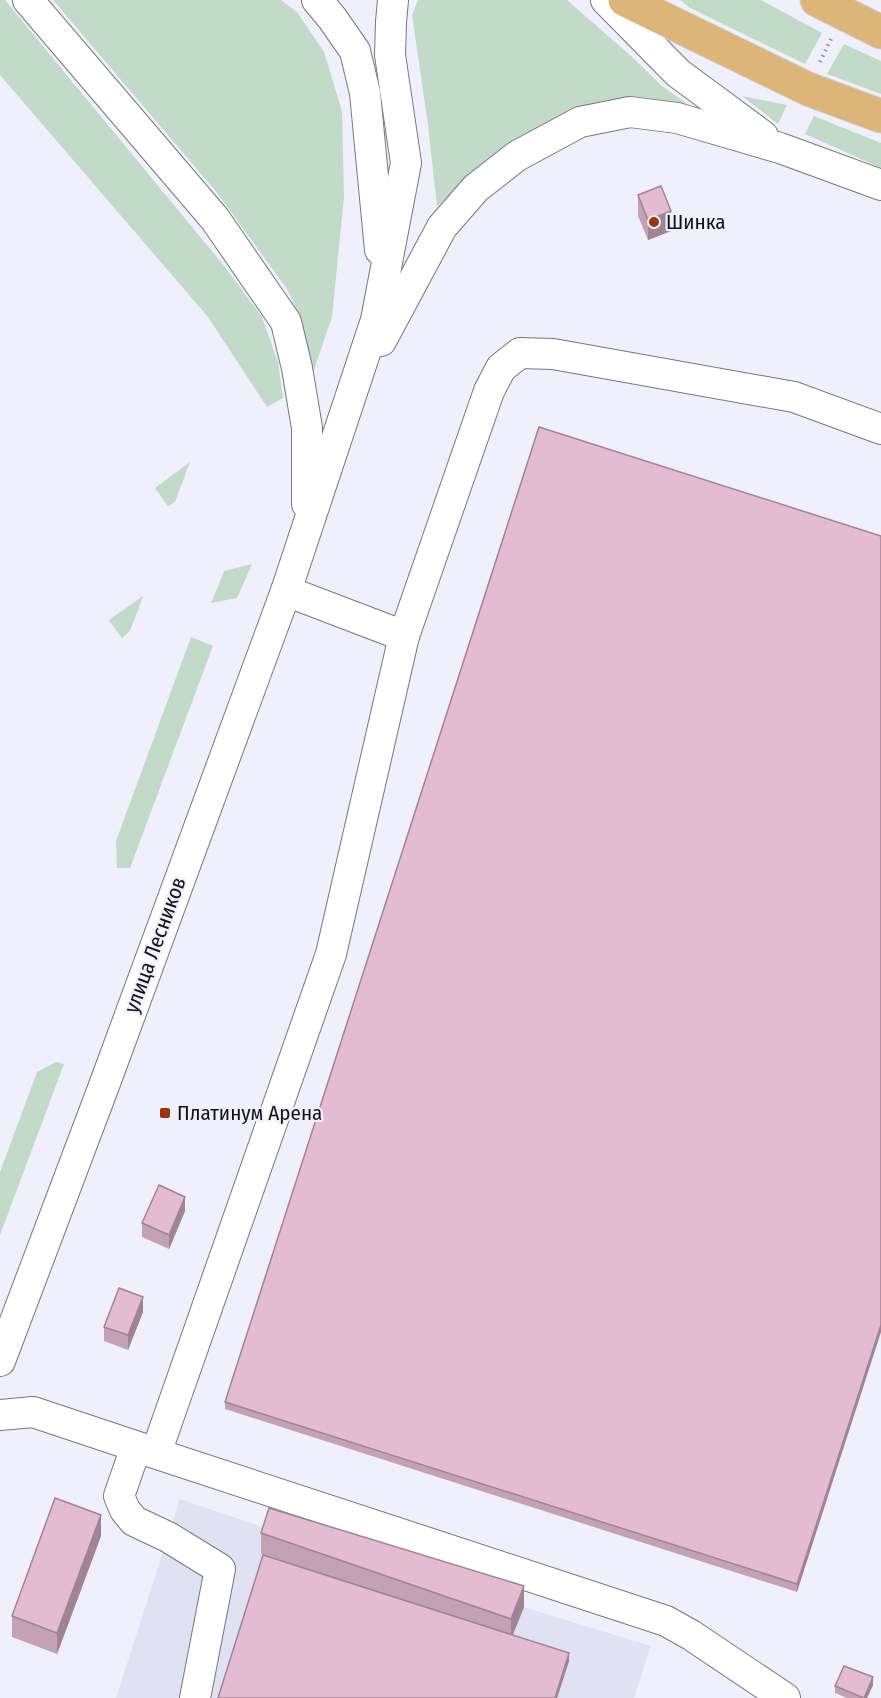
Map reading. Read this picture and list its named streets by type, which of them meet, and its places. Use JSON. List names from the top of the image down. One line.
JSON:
{"streets":{"street":["улица Лесников"]},"places":{"other":["Шинка"],"transit":["Платинум Арена"]}}
